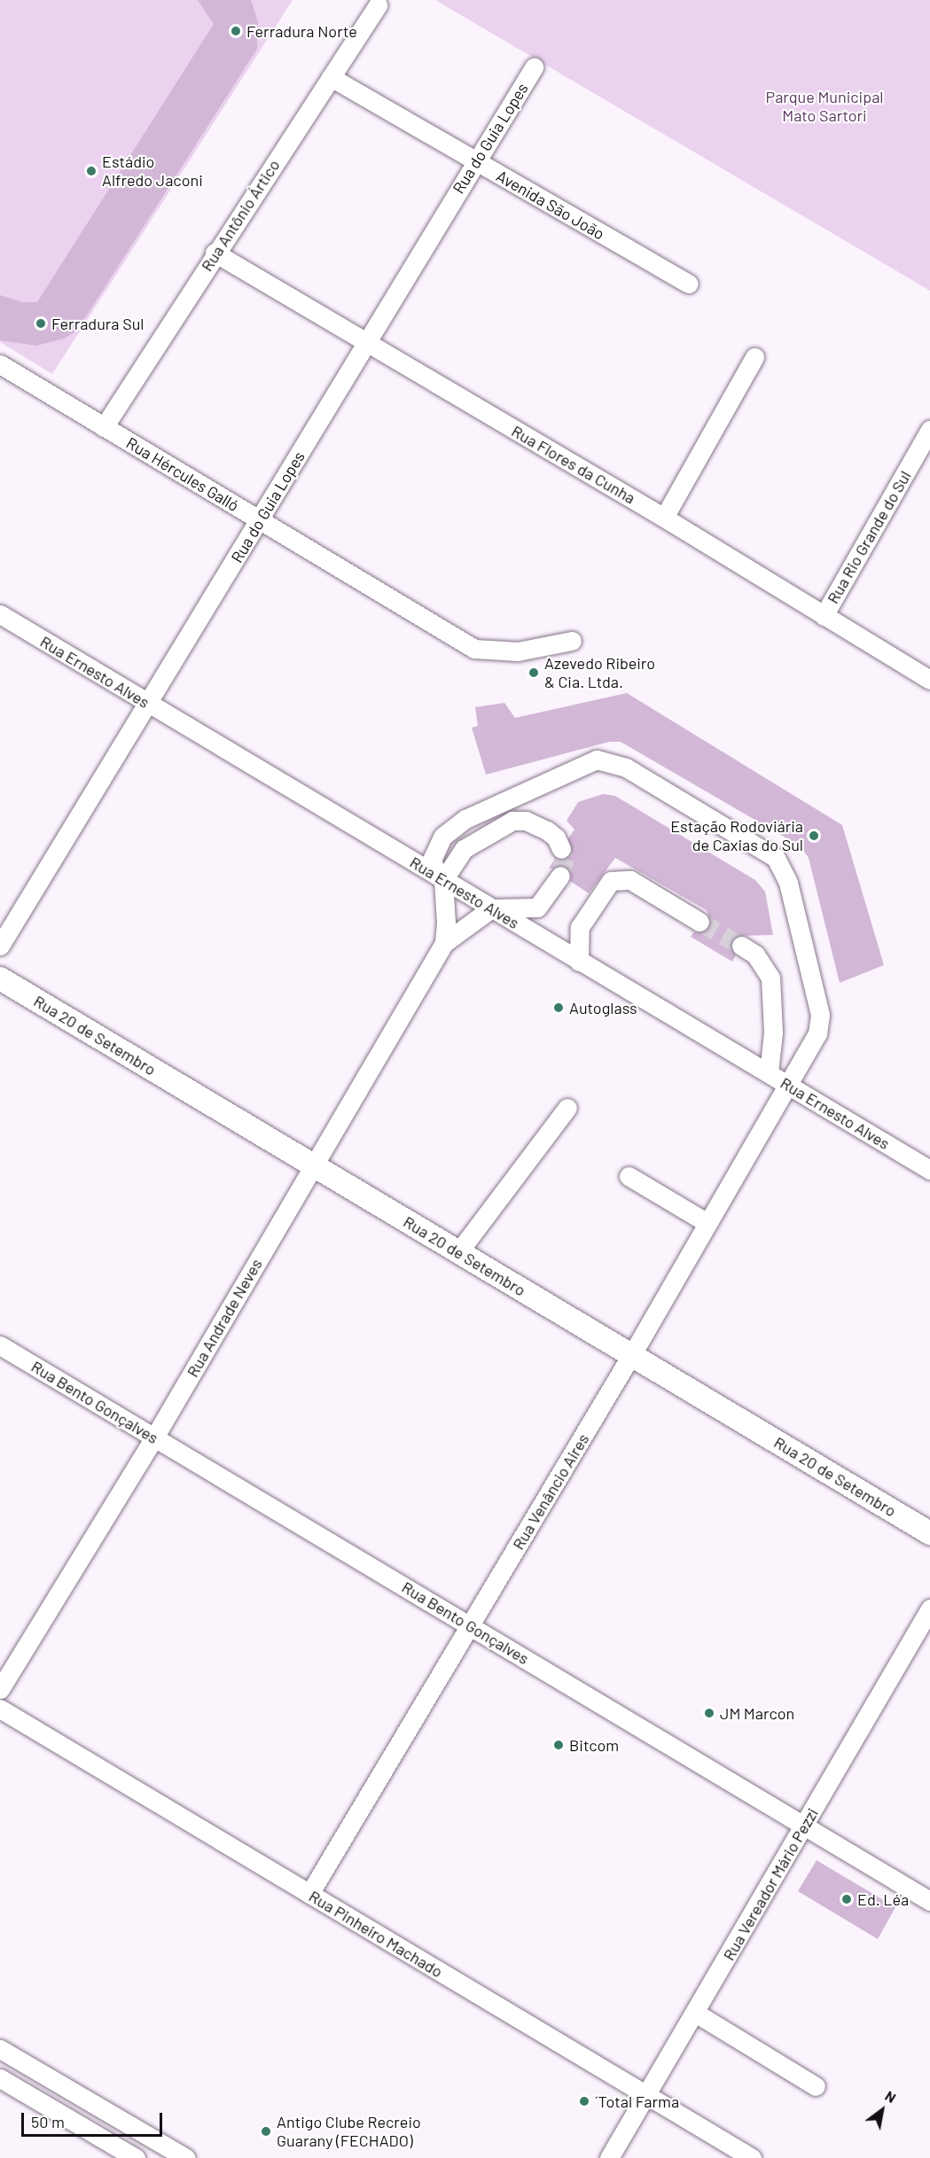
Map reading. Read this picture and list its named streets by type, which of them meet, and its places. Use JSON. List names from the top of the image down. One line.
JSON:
{"streets":{"main road":["Rua 20 de Setembro"],"street":["Rua do Guia Lopes","Avenida São João","Rua Antônio Ártico","Rua Flores da Cunha","Rua Hércules Galló","Rua Rio Grande do Sul","Rua Ernesto Alves","Rua Andrade Neves","Rua Bento Gonçalves","Rua Venâncio Aires","Rua Vereador Mário Pezzi","Rua Pinheiro Machado"]},"crossings":[["Rua do Guia Lopes","Avenida São João"],["Rua do Guia Lopes","Rua Flores da Cunha"],["Rua do Guia Lopes","Rua Hércules Galló"],["Rua do Guia Lopes","Rua Ernesto Alves"],["Avenida São João","Rua Antônio Ártico"],["Rua Antônio Ártico","Rua Flores da Cunha"],["Rua Antônio Ártico","Rua Hércules Galló"],["Rua Flores da Cunha","Rua Rio Grande do Sul"],["Rua Ernesto Alves","Rua Andrade Neves"],["Rua Ernesto Alves","Rua Venâncio Aires"],["Rua 20 de Setembro","Rua Andrade Neves"],["Rua 20 de Setembro","Rua Venâncio Aires"],["Rua Andrade Neves","Rua Bento Gonçalves"],["Rua Andrade Neves","Rua Venâncio Aires"],["Rua Bento Gonçalves","Rua Venâncio Aires"],["Rua Bento Gonçalves","Rua Vereador Mário Pezzi"],["Rua Venâncio Aires","Rua Pinheiro Machado"],["Rua Vereador Mário Pezzi","Rua Pinheiro Machado"]],"parks":["Parque Municipal Mato Sartori"],"places":["Ferradura Norte","Estádio Alfredo Jaconi","Ferradura Sul","Azevedo Ribeiro & Cia. Ltda.","Estação Rodoviária de Caxias do Sul","Autoglass","JM Marcon","Bitcom","Ed. Léa","´Total Farma","Antigo Clube Recreio Guarany (FECHADO)"],"scale_bar":"50 m","north":"top right"}
